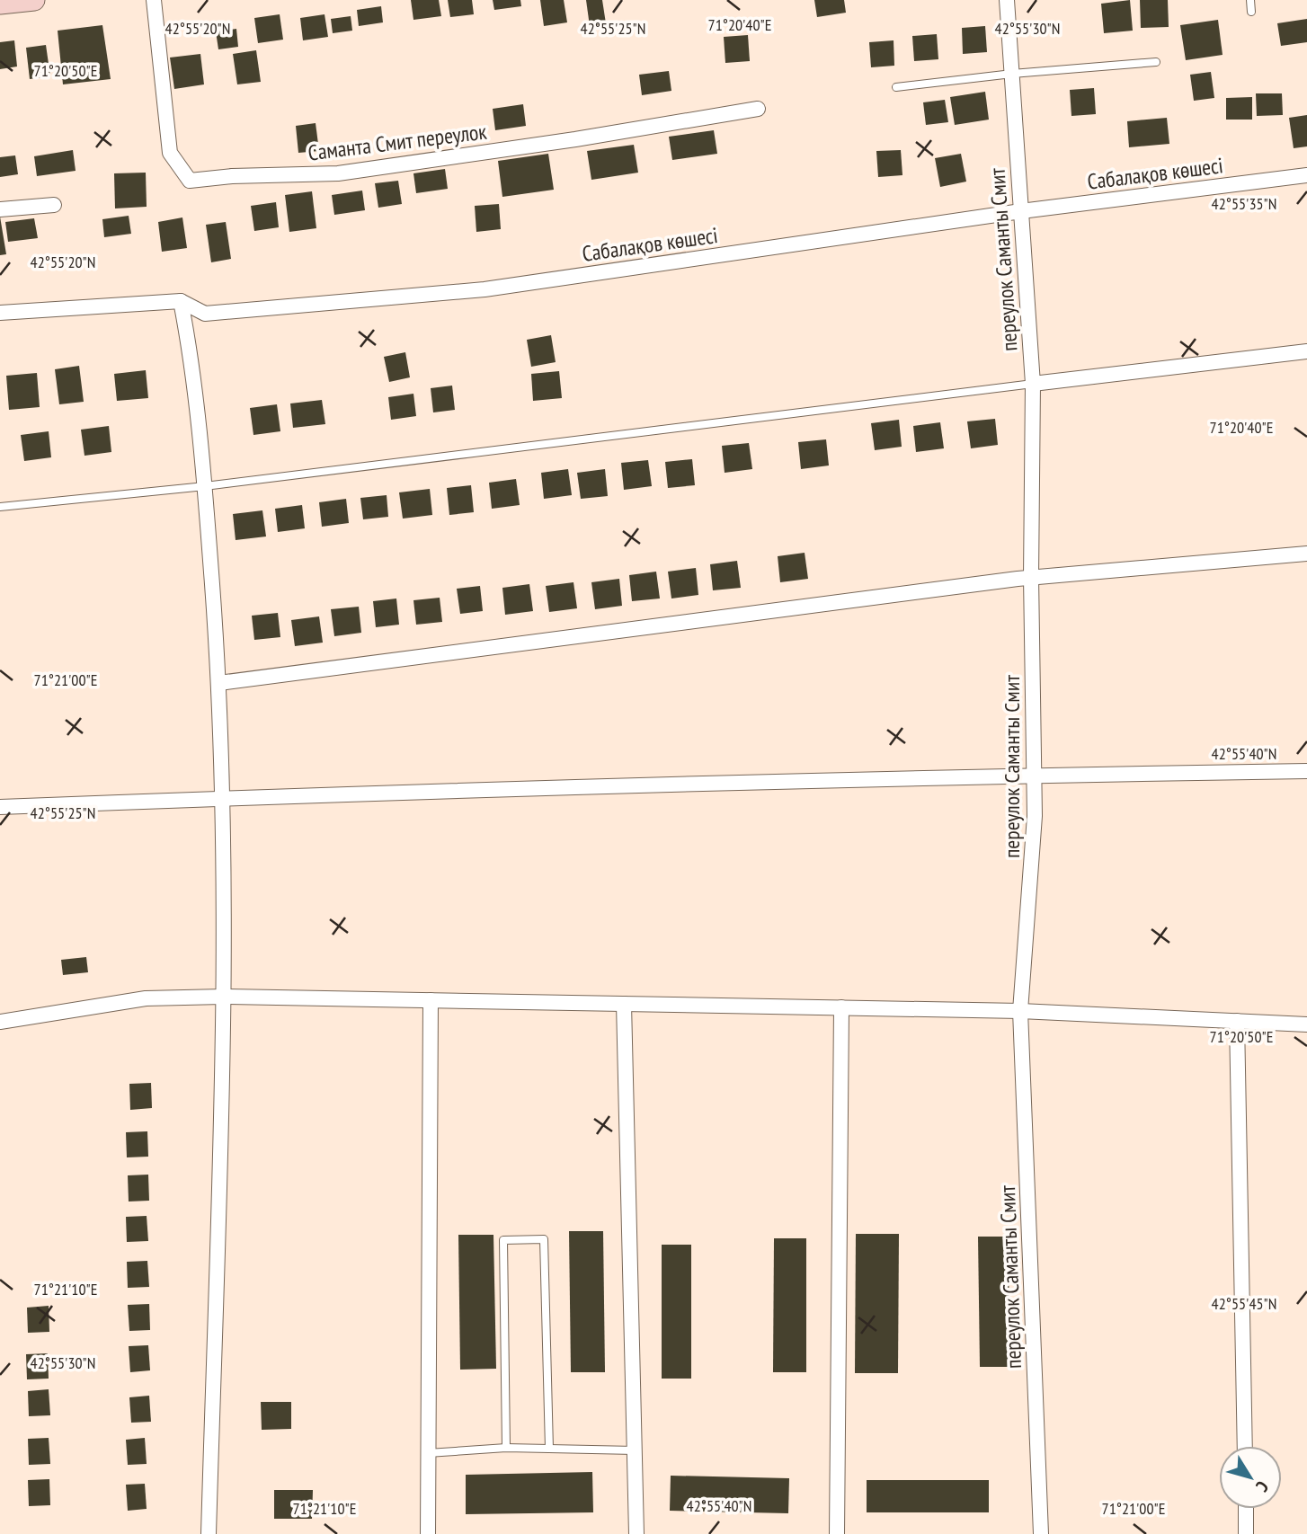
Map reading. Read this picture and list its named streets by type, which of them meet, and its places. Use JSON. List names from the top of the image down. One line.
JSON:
{"streets":{"street":["Саманта Смит переулок","Сабалақов көшесі","переулок Саманты Смит"]},"crossings":[["Сабалақов көшесі","переулок Саманты Смит"]],"north":"bottom right","coordinates":["71°20'40\"E","42°55'20\"N","42°55'25\"N","42°55'30\"N","71°20'50\"E","42°55'35\"N","71°21'00\"E","42°55'40\"N","71°21'10\"E","42°55'45\"N"]}
